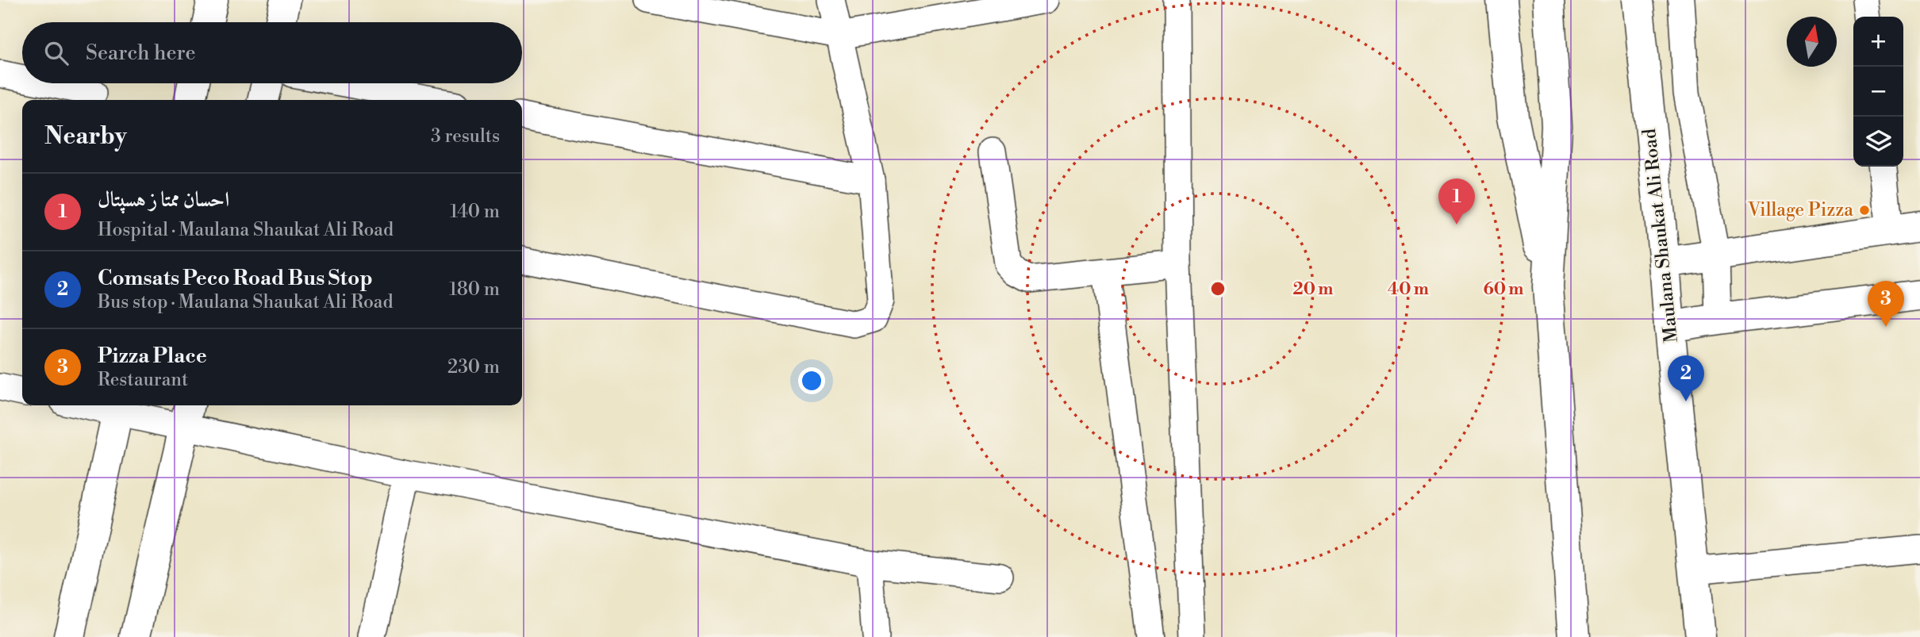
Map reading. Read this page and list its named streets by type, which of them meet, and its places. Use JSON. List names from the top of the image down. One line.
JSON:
{"streets":{"main road":["Maulana Shaukat Ali Road"]},"places":["Village Pizza"],"north":"top","page":{"map_buttons":["+","−"],"search":"Search here","heading":["Nearby","3 results"],"list":[{"mark":"1","name":"احسان ممتا ز ہسپتال","note":"Hospital · Maulana Shaukat Ali Road","value":"140 m"},{"mark":"2","name":"Comsats Peco Road Bus Stop","note":"Bus stop · Maulana Shaukat Ali Road","value":"180 m"},{"mark":"3","name":"Pizza Place","note":"Restaurant","value":"230 m"}],"pins":["1","3","2"]},"rings":["20 m","40 m","60 m"]}
